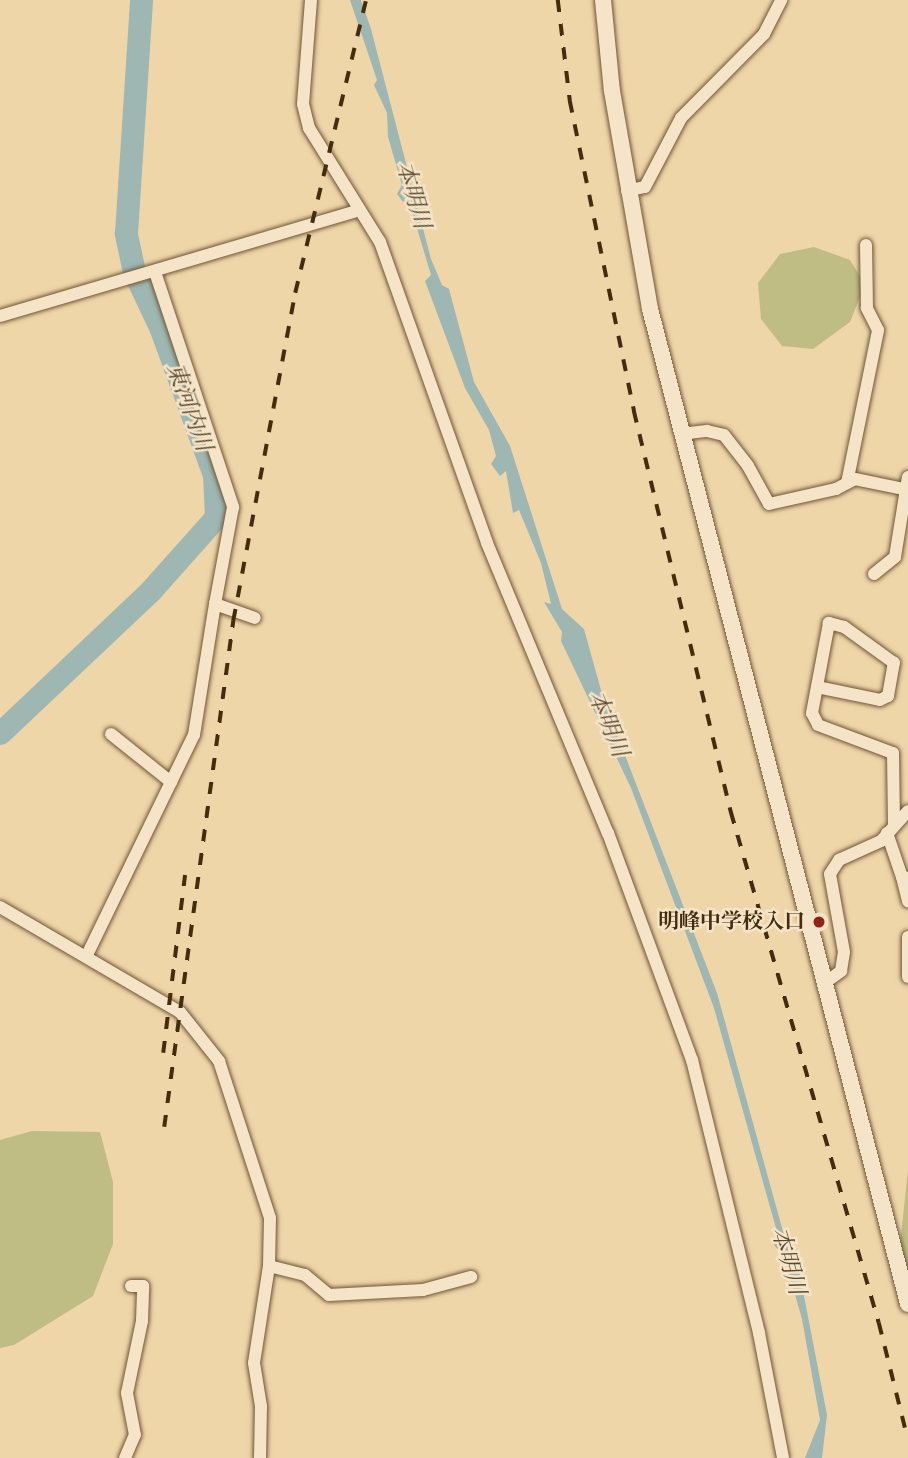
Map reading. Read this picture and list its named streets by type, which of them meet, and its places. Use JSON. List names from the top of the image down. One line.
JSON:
{"water":["本明川","東河内川"],"places":["明峰中学校入口"]}
